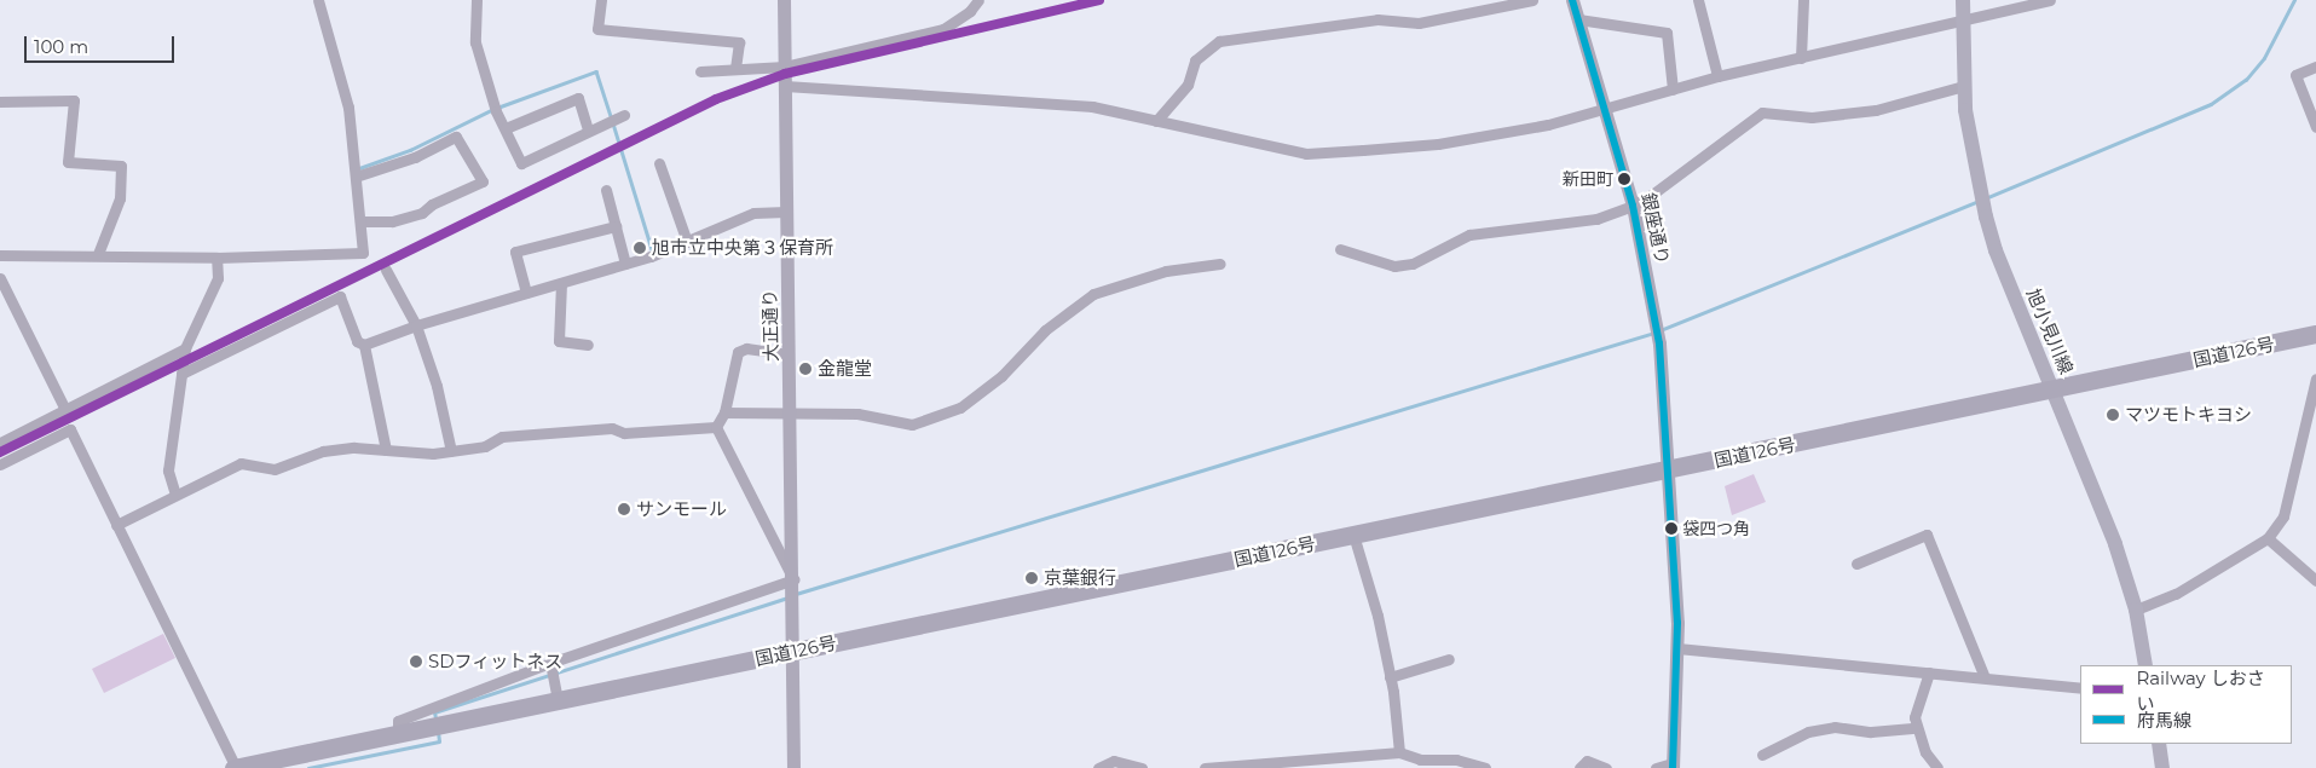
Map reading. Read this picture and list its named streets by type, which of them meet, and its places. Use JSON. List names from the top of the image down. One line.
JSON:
{"streets":{"highway":["国道126号"],"main road":["旭小見川線"],"street":["銀座通り","大正通り"]},"crossings":[["銀座通り","国道126号"],["大正通り","国道126号"],["旭小見川線","国道126号"]],"places":["新田町","旭市立中央第３保育所","金龍堂","マツモトキヨシ","サンモール","袋四つ角","京葉銀行","SDフィットネス"],"lines":["rail line しおさい","transit line 府馬線"],"legend":["Railway しおさい","府馬線"],"scale_bar":"100 m"}
